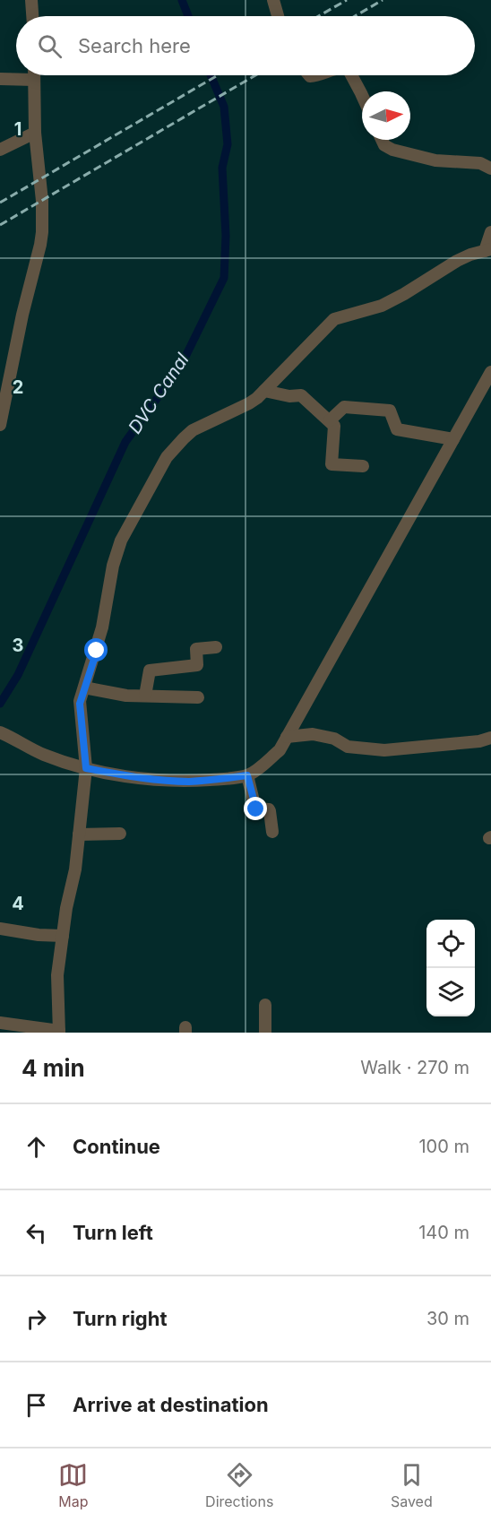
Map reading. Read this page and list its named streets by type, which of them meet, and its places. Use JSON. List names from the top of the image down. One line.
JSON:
{"water":["DVC Canal"],"north":"right","page":{"search":"Search here","heading":["4 min","Walk · 270 m"],"list":[["Continue","100 m"],["Turn left","140 m"],["Turn right","30 m"],"Arrive at destination"],"nav":["Map","Directions","Saved"]},"grid":{"rows":["1","2","3","4"]}}
